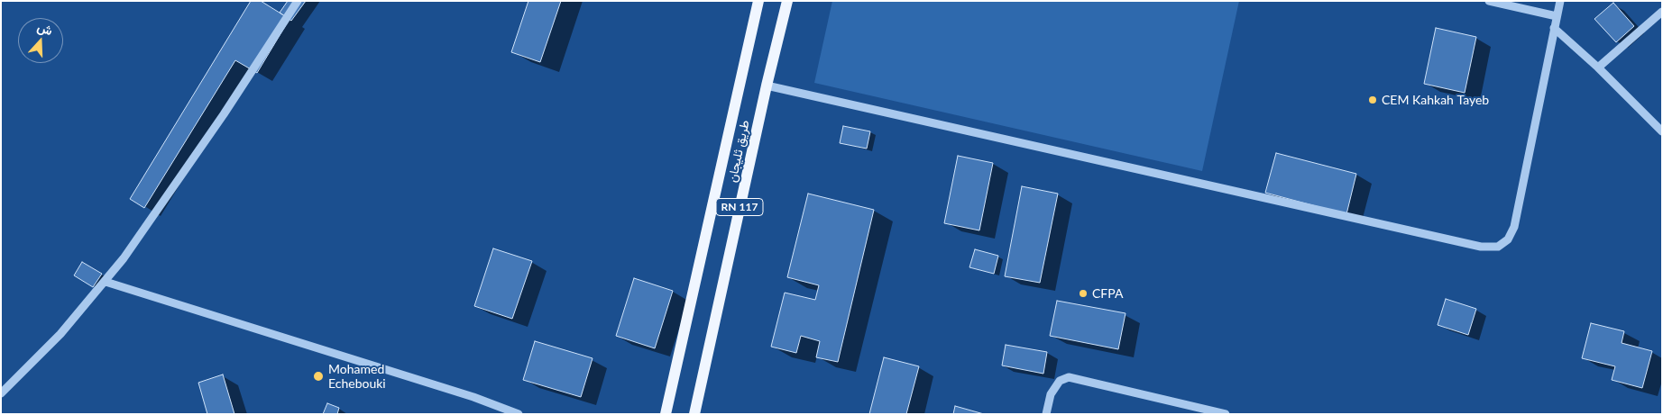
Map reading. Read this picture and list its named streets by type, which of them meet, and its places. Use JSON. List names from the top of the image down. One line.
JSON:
{"streets":{"main road":["طريق ثليجان","RN 117"]},"places":["CEM Kahkah Tayeb","CFPA","Mohamed Echebouki"],"north":"top"}
